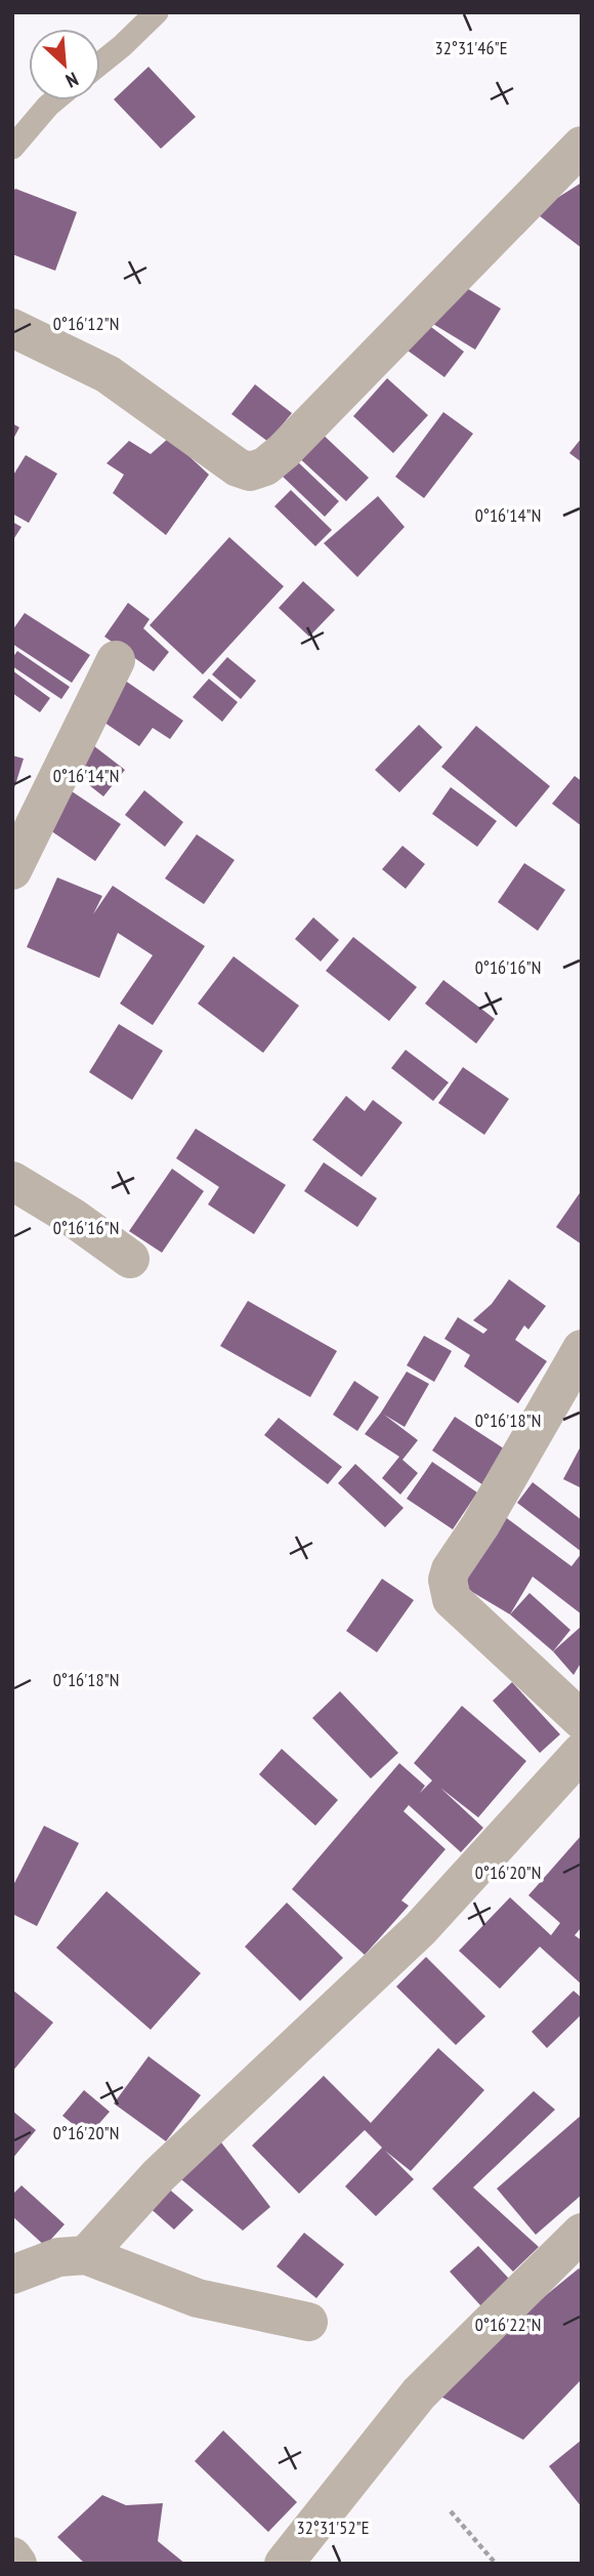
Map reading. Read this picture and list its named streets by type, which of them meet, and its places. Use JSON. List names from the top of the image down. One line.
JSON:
{"north":"bottom right","coordinates":["32°31'46\"E","0°16'12\"N","0°16'14\"N","0°16'16\"N","0°16'18\"N","0°16'20\"N","0°16'22\"N","32°31'52\"E"]}
